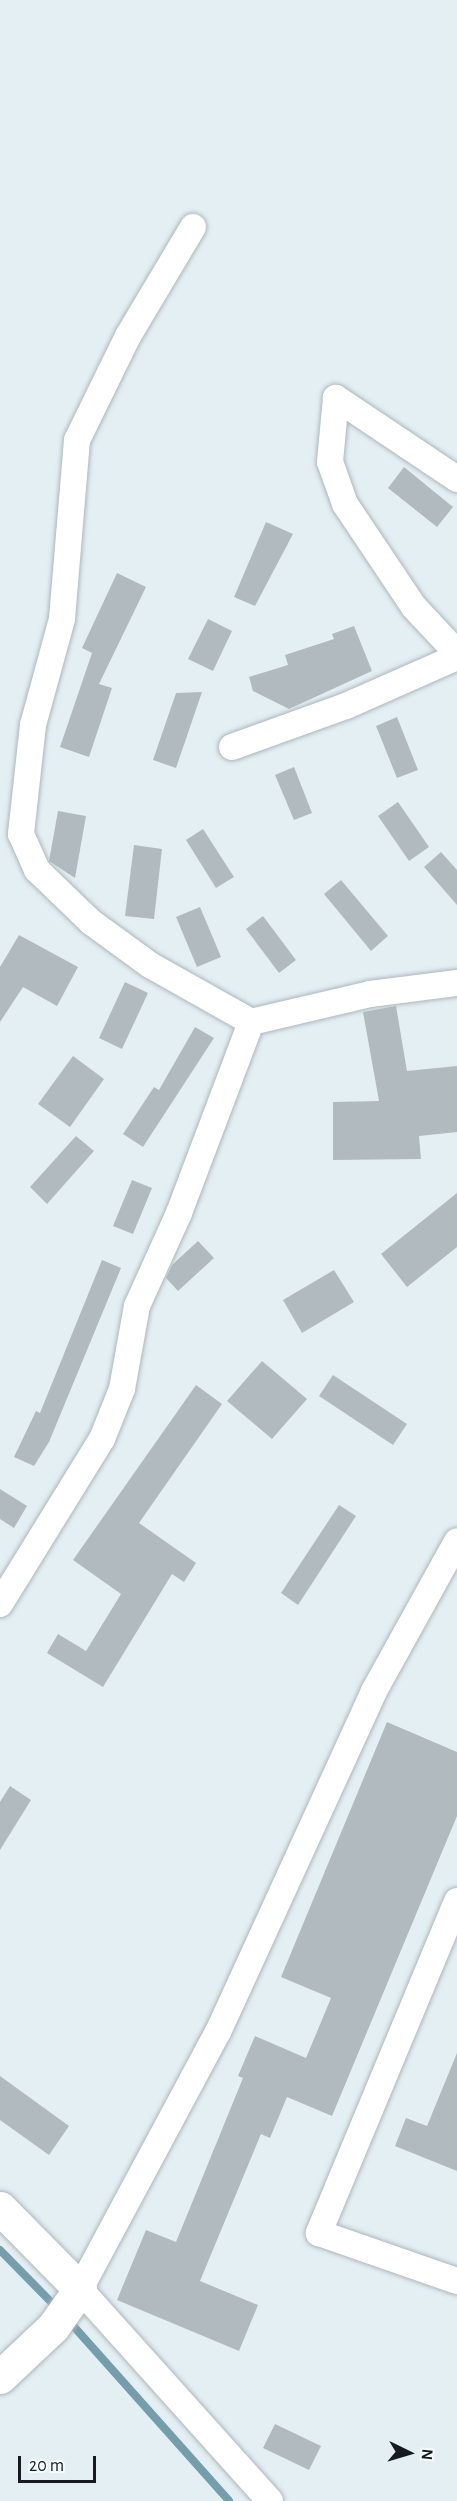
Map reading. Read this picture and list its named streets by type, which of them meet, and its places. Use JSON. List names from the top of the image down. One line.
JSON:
{"scale_bar":"20 m","north":"right"}
